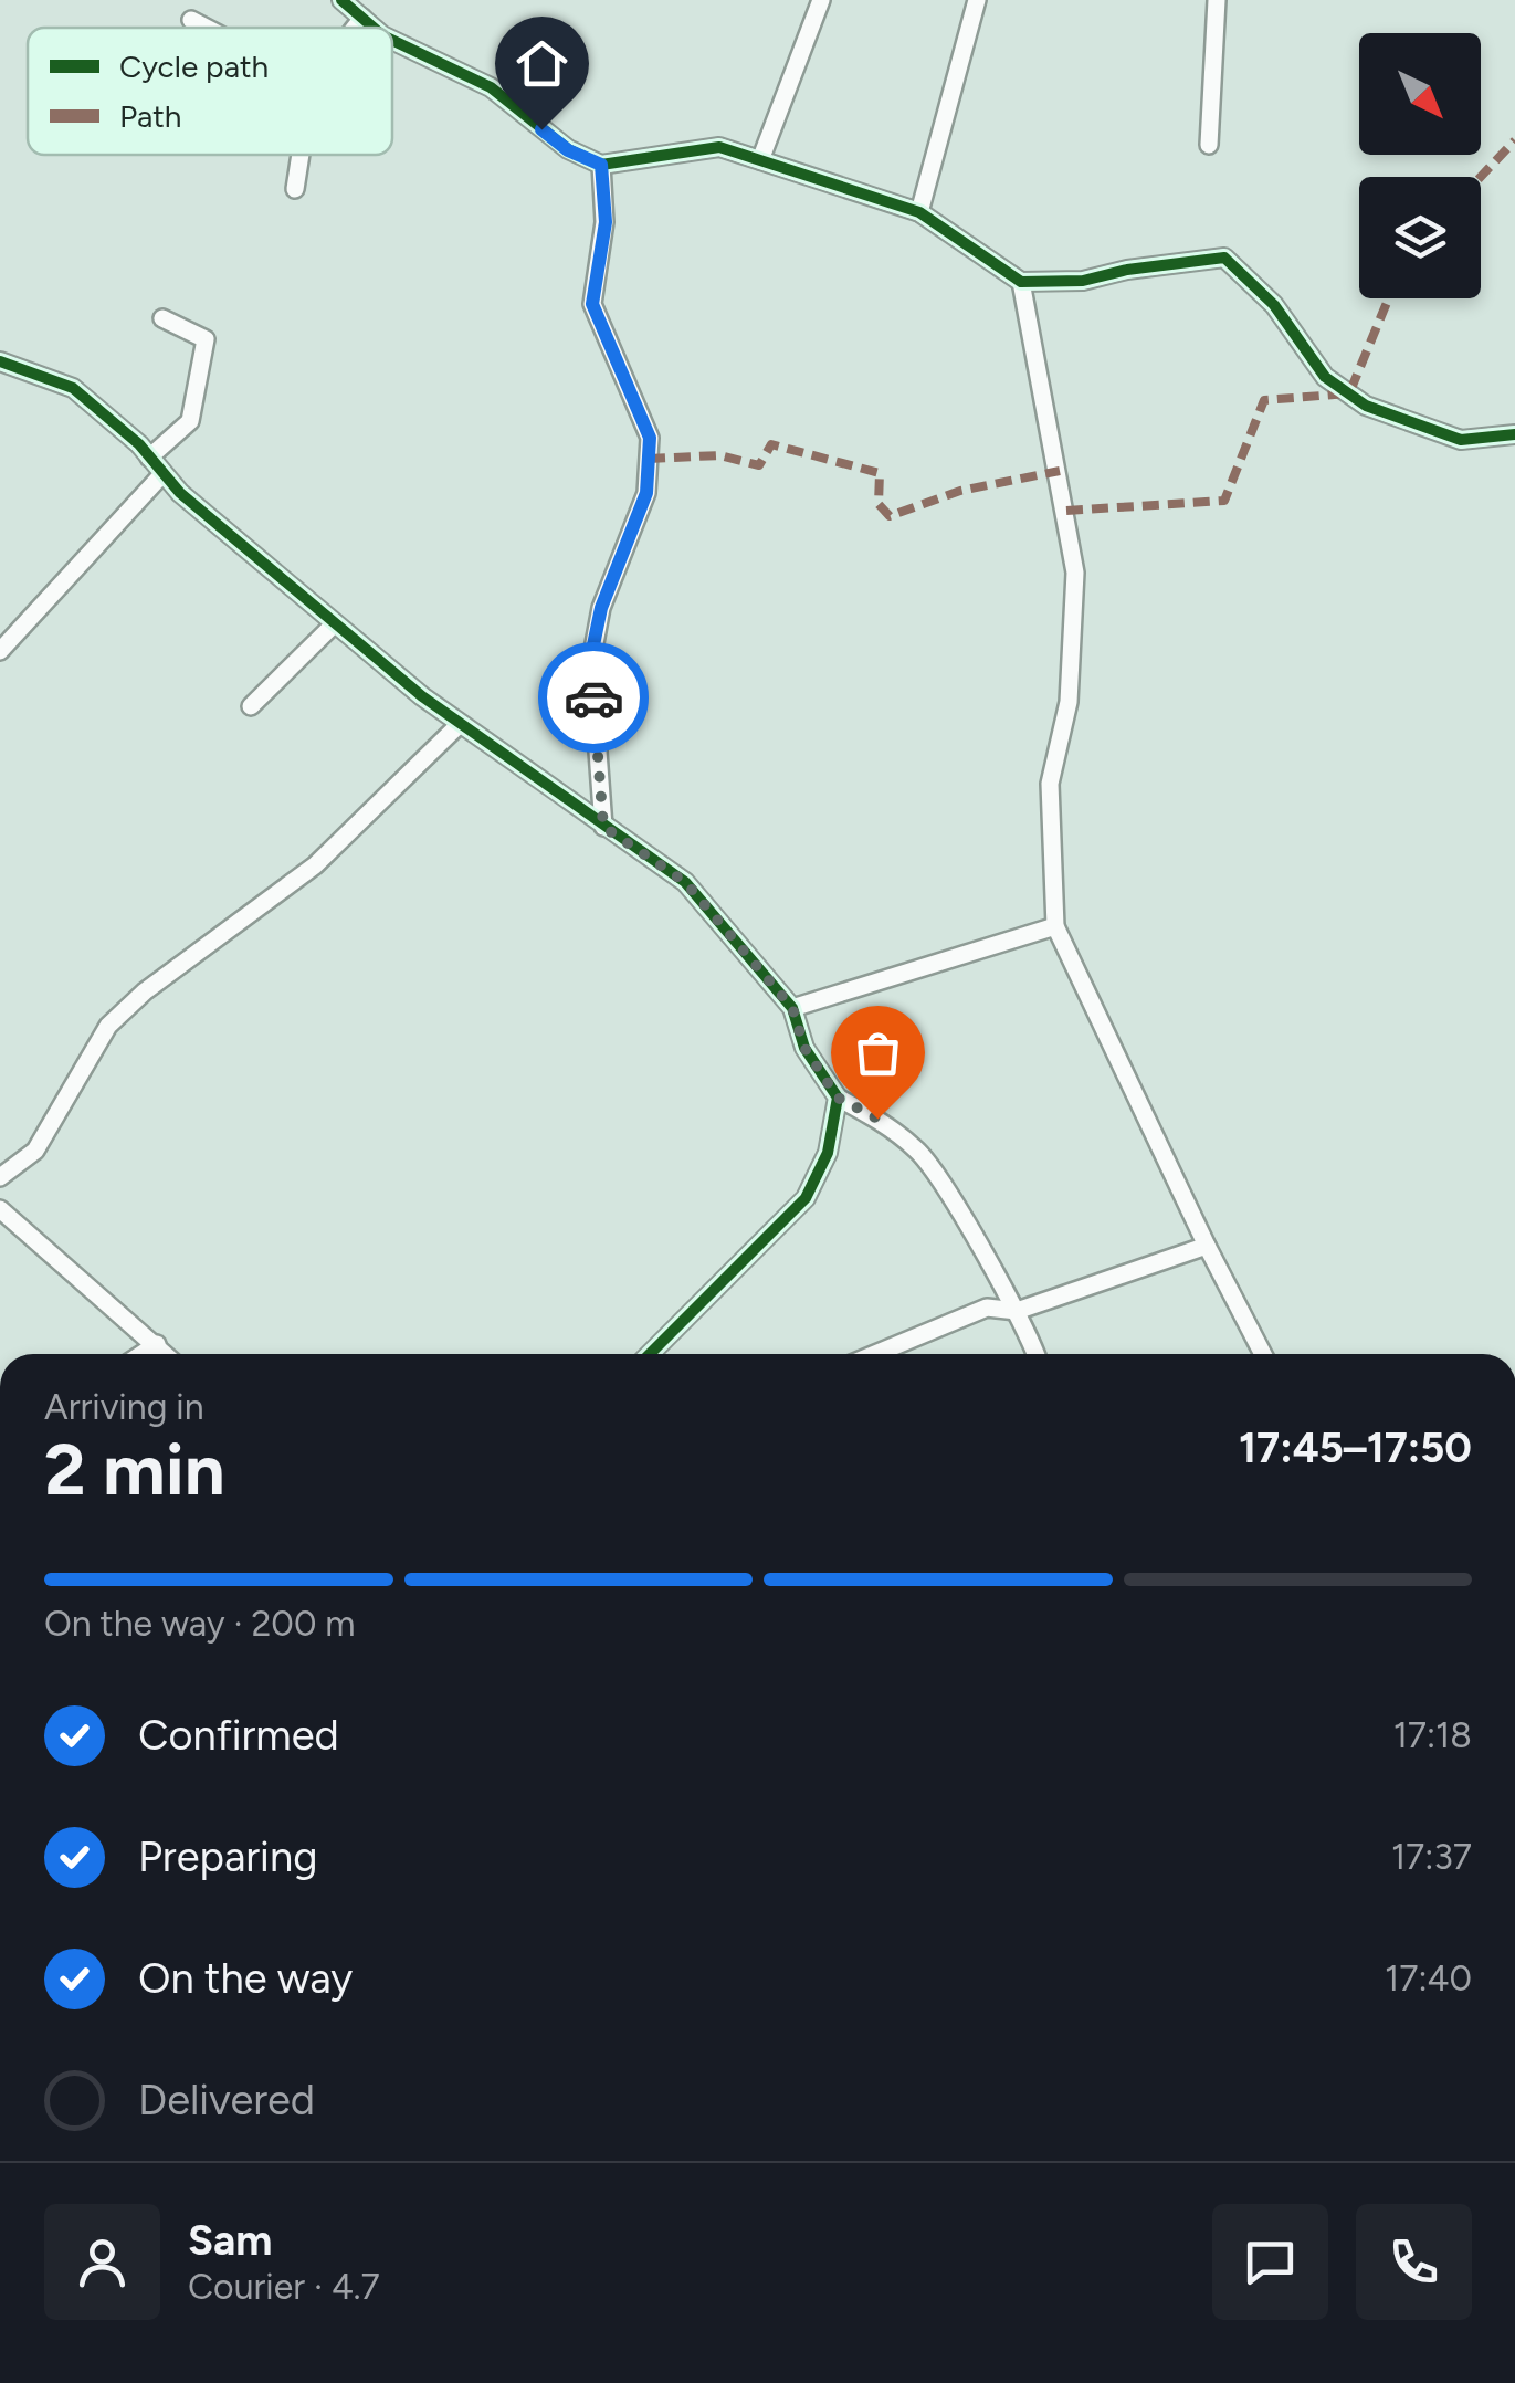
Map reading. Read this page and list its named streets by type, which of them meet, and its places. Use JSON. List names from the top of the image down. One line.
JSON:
{"legend":["Cycle path","Path"],"north":"bottom right","page":{"heading":["2 min","Arriving in","17:45–17:50"],"panel":["Sam","Courier · 4.7"],"bar":"On the way · 200 m","list":[["Confirmed","17:18"],["Preparing","17:37"],["On the way","17:40"],"Delivered"]}}
